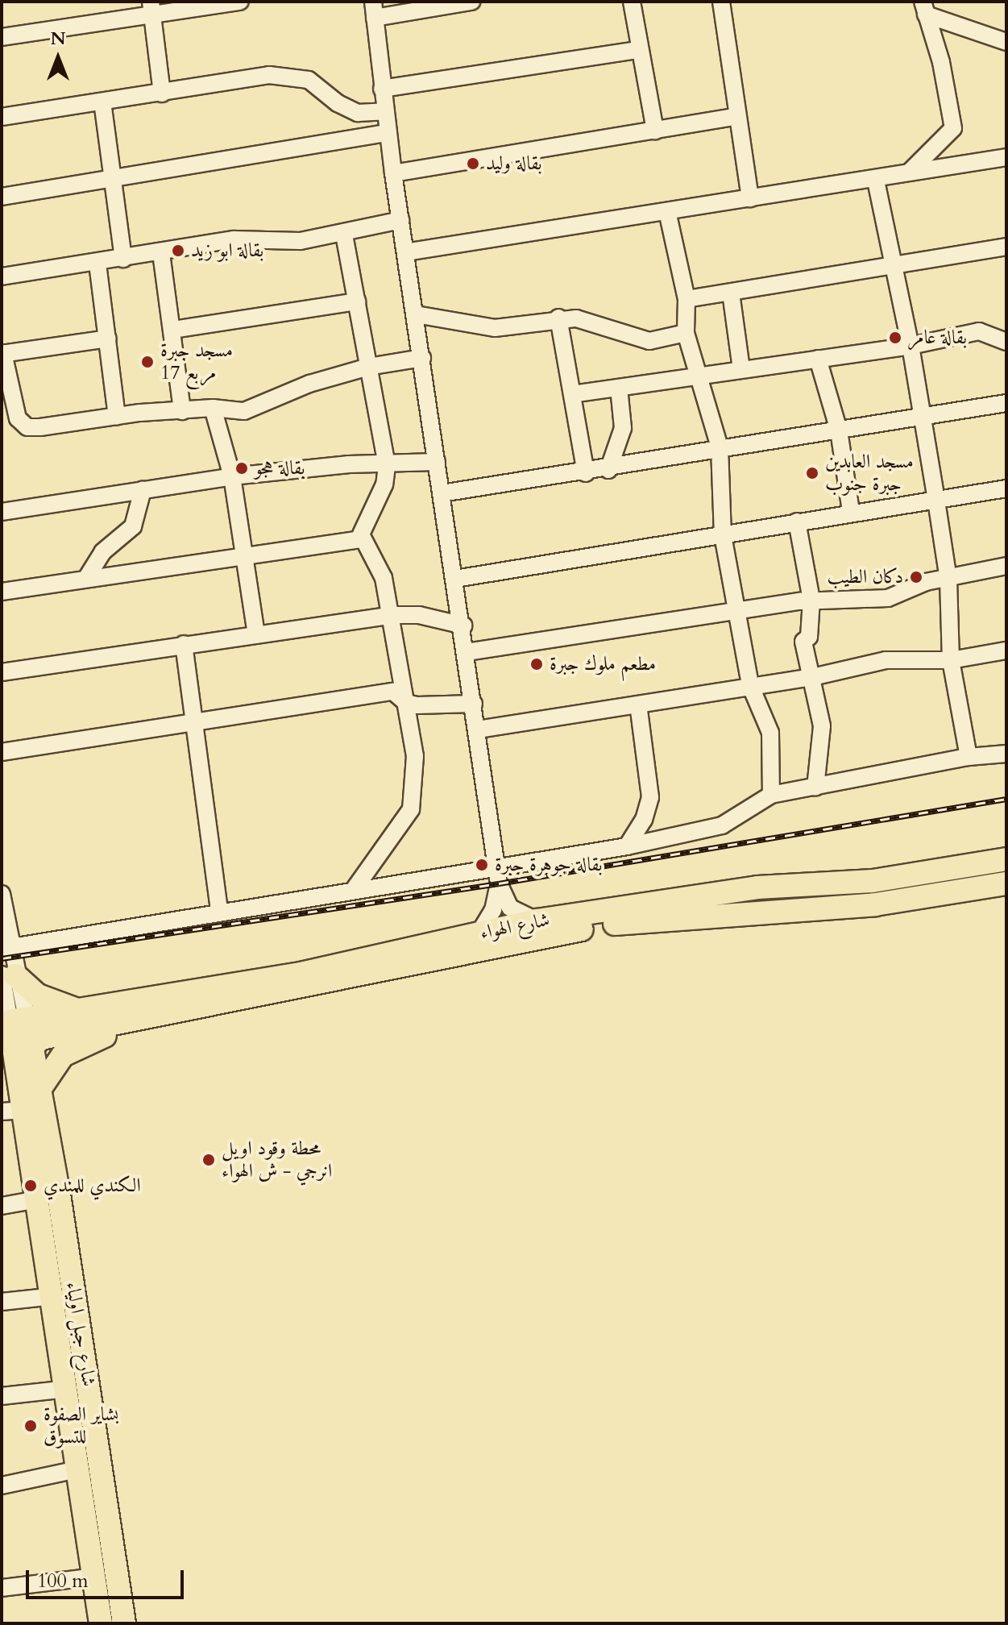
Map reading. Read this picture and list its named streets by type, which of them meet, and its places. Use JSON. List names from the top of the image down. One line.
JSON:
{"streets":{"highway":["شارع الهواء","شارع جبل اولياء"]},"crossings":[["شارع الهواء","شارع جبل اولياء"]],"places":["بقالة وليد","بقالة ابو زيد","بقالة عامر","مسجد جبرة مربع 17","بقالة هجو","مسجد العابدين جبرة جنوب","دكان الطيب","مطعم ملوك جبرة","بقالة جوهرة جبرة","محطة وقود اويل انرجي - ش الهواء","الكندي للمندي","بشاير الصفوة للتسوق"],"scale_bar":"100 m","north":"top"}
